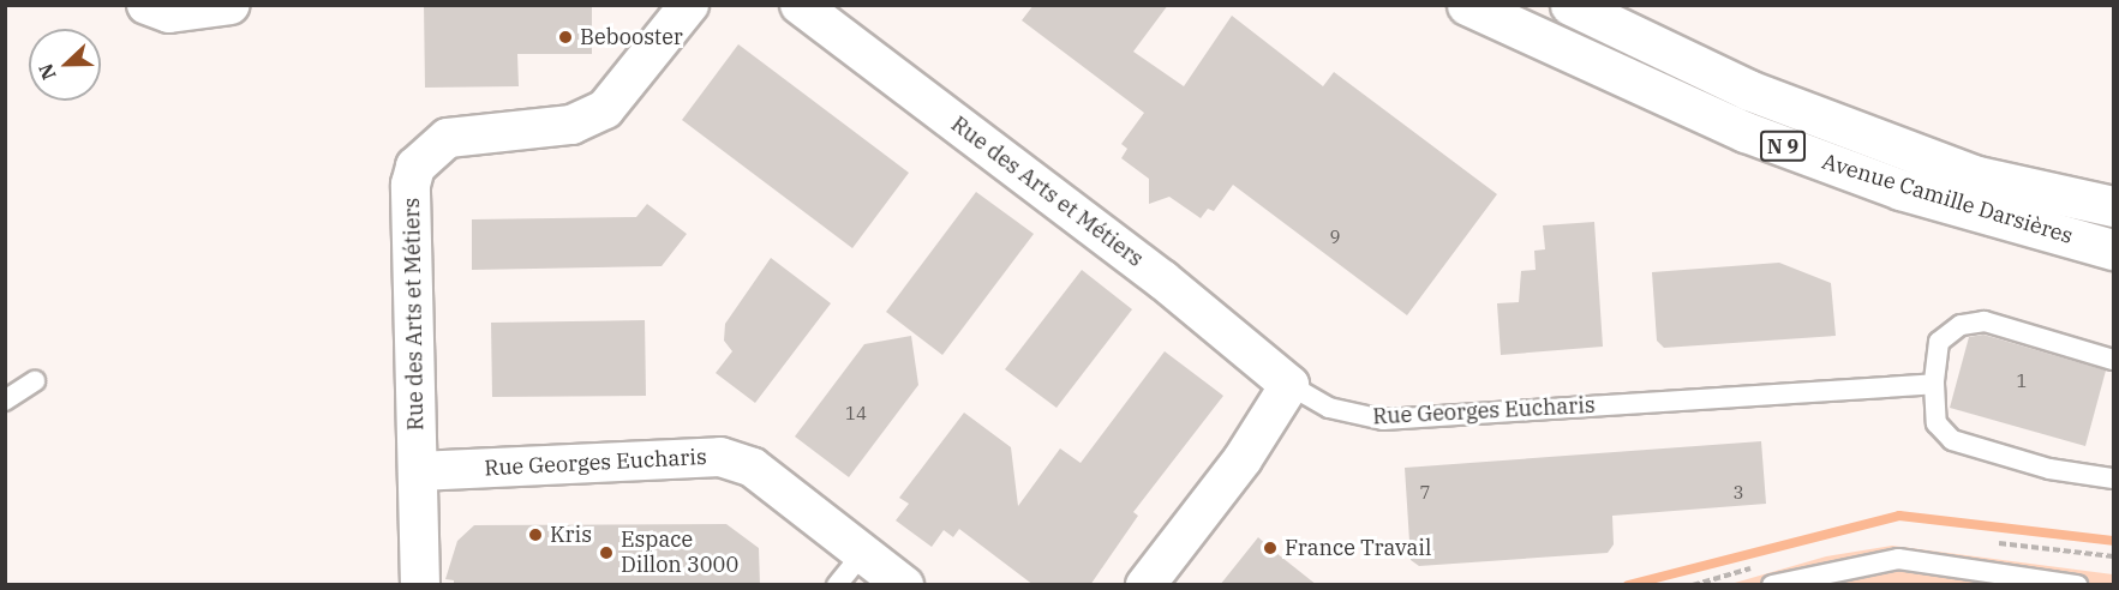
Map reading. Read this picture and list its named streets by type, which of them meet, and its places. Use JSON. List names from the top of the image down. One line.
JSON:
{"streets":{"main road":["N 9","Avenue Camille Darsières"],"street":["Rue des Arts et Métiers","Rue Georges Eucharis"]},"crossings":[["Rue des Arts et Métiers","Rue Georges Eucharis"]],"places":["Bebooster","Kris","France Travail","Espace Dillon 3000"],"house_numbers":["9","1","14","7","3"],"north":"left"}
